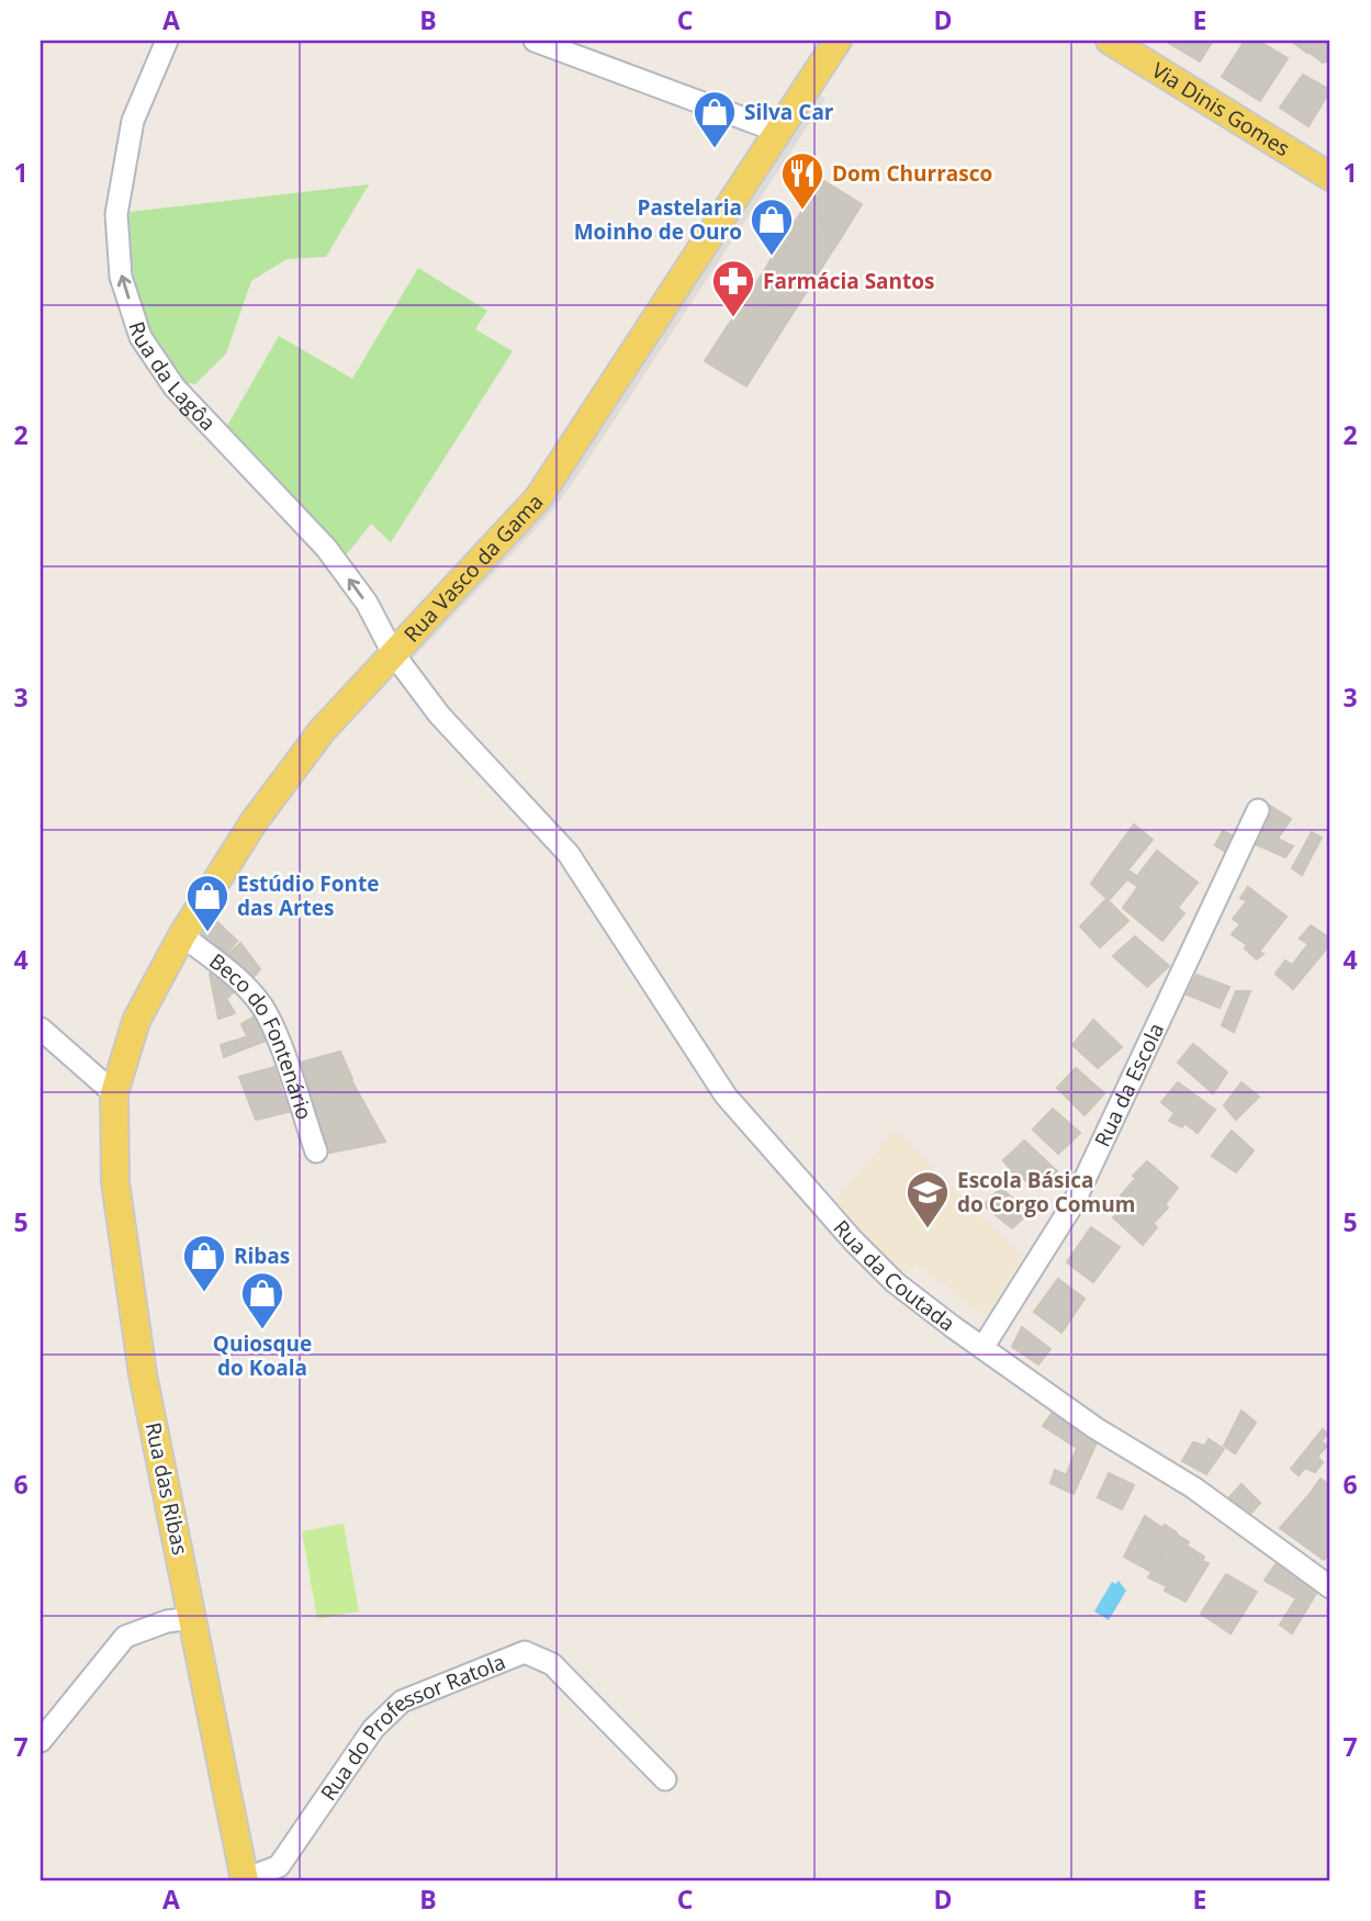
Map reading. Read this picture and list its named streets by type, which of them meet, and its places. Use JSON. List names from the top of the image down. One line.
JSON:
{"streets":{"main road":["Via Dinis Gomes","Rua Vasco da Gama","Rua das Ribas"],"street":["Rua da Lagôa","Beco do Fontenário","Rua da Escola","Rua da Coutada","Rua do Professor Ratola"]},"crossings":[["Rua da Lagôa","Rua Vasco da Gama"],["Rua da Lagôa","Rua da Coutada"],["Rua Vasco da Gama","Beco do Fontenário"],["Rua Vasco da Gama","Rua das Ribas"],["Rua da Escola","Rua da Coutada"],["Rua das Ribas","Rua do Professor Ratola"]],"one_way":["Rua da Lagôa"],"places":{"shop":["Silva Car","Pastelaria Moinho de Ouro","Estúdio Fonte das Artes","Ribas","Quiosque do Koala"],"restaurant":["Dom Churrasco"],"pharmacy":["Farmácia Santos"],"school or university":["Escola Básica do Corgo Comum"]},"grid":{"columns":["A","B","C","D","E"],"rows":["1","2","3","4","5","6","7"]}}
